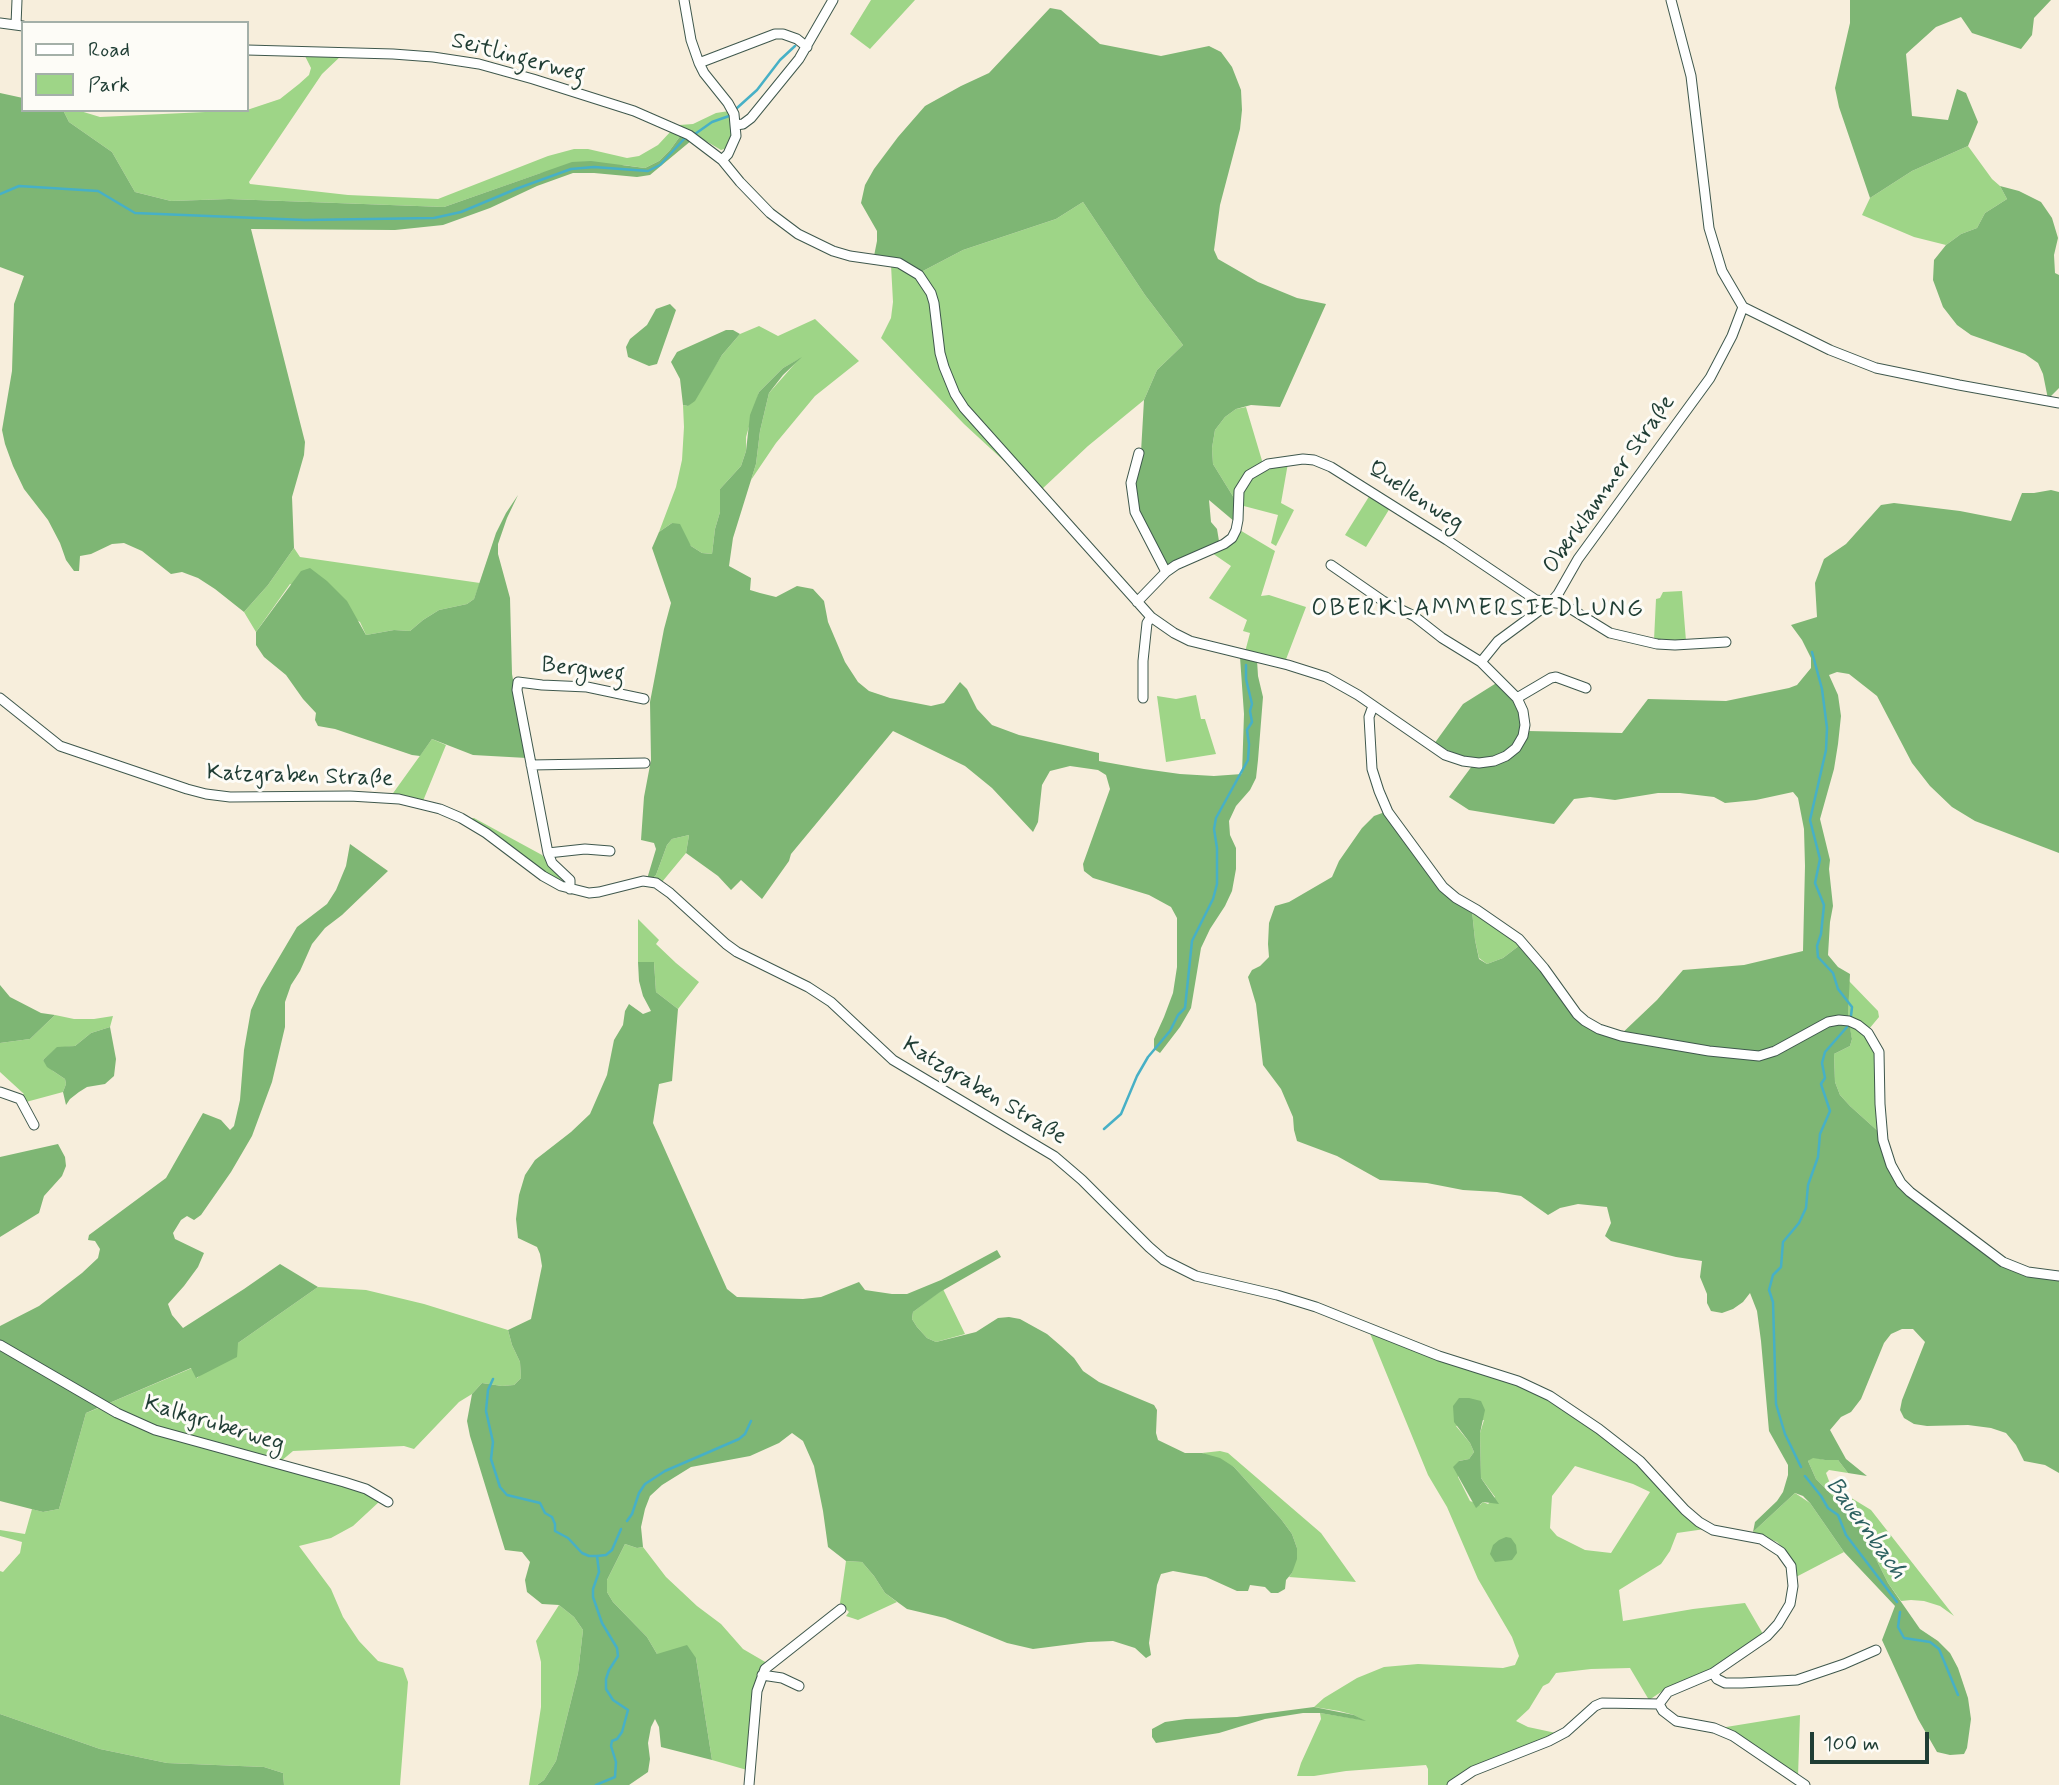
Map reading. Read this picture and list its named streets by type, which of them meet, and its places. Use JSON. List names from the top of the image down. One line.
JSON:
{"streets":{"street":["Seitlingerweg","Oberklammer Straße","Quellenweg","Bergweg","Katzgraben Straße","Kalkgruberweg"]},"crossings":[["Seitlingerweg","Quellenweg"],["Oberklammer Straße","Quellenweg"],["Bergweg","Katzgraben Straße"]],"districts":["OBERKLAMMERSIEDLUNG"],"water":["Bauernbach"],"legend":["Road","Park"],"scale_bar":"100 m"}
